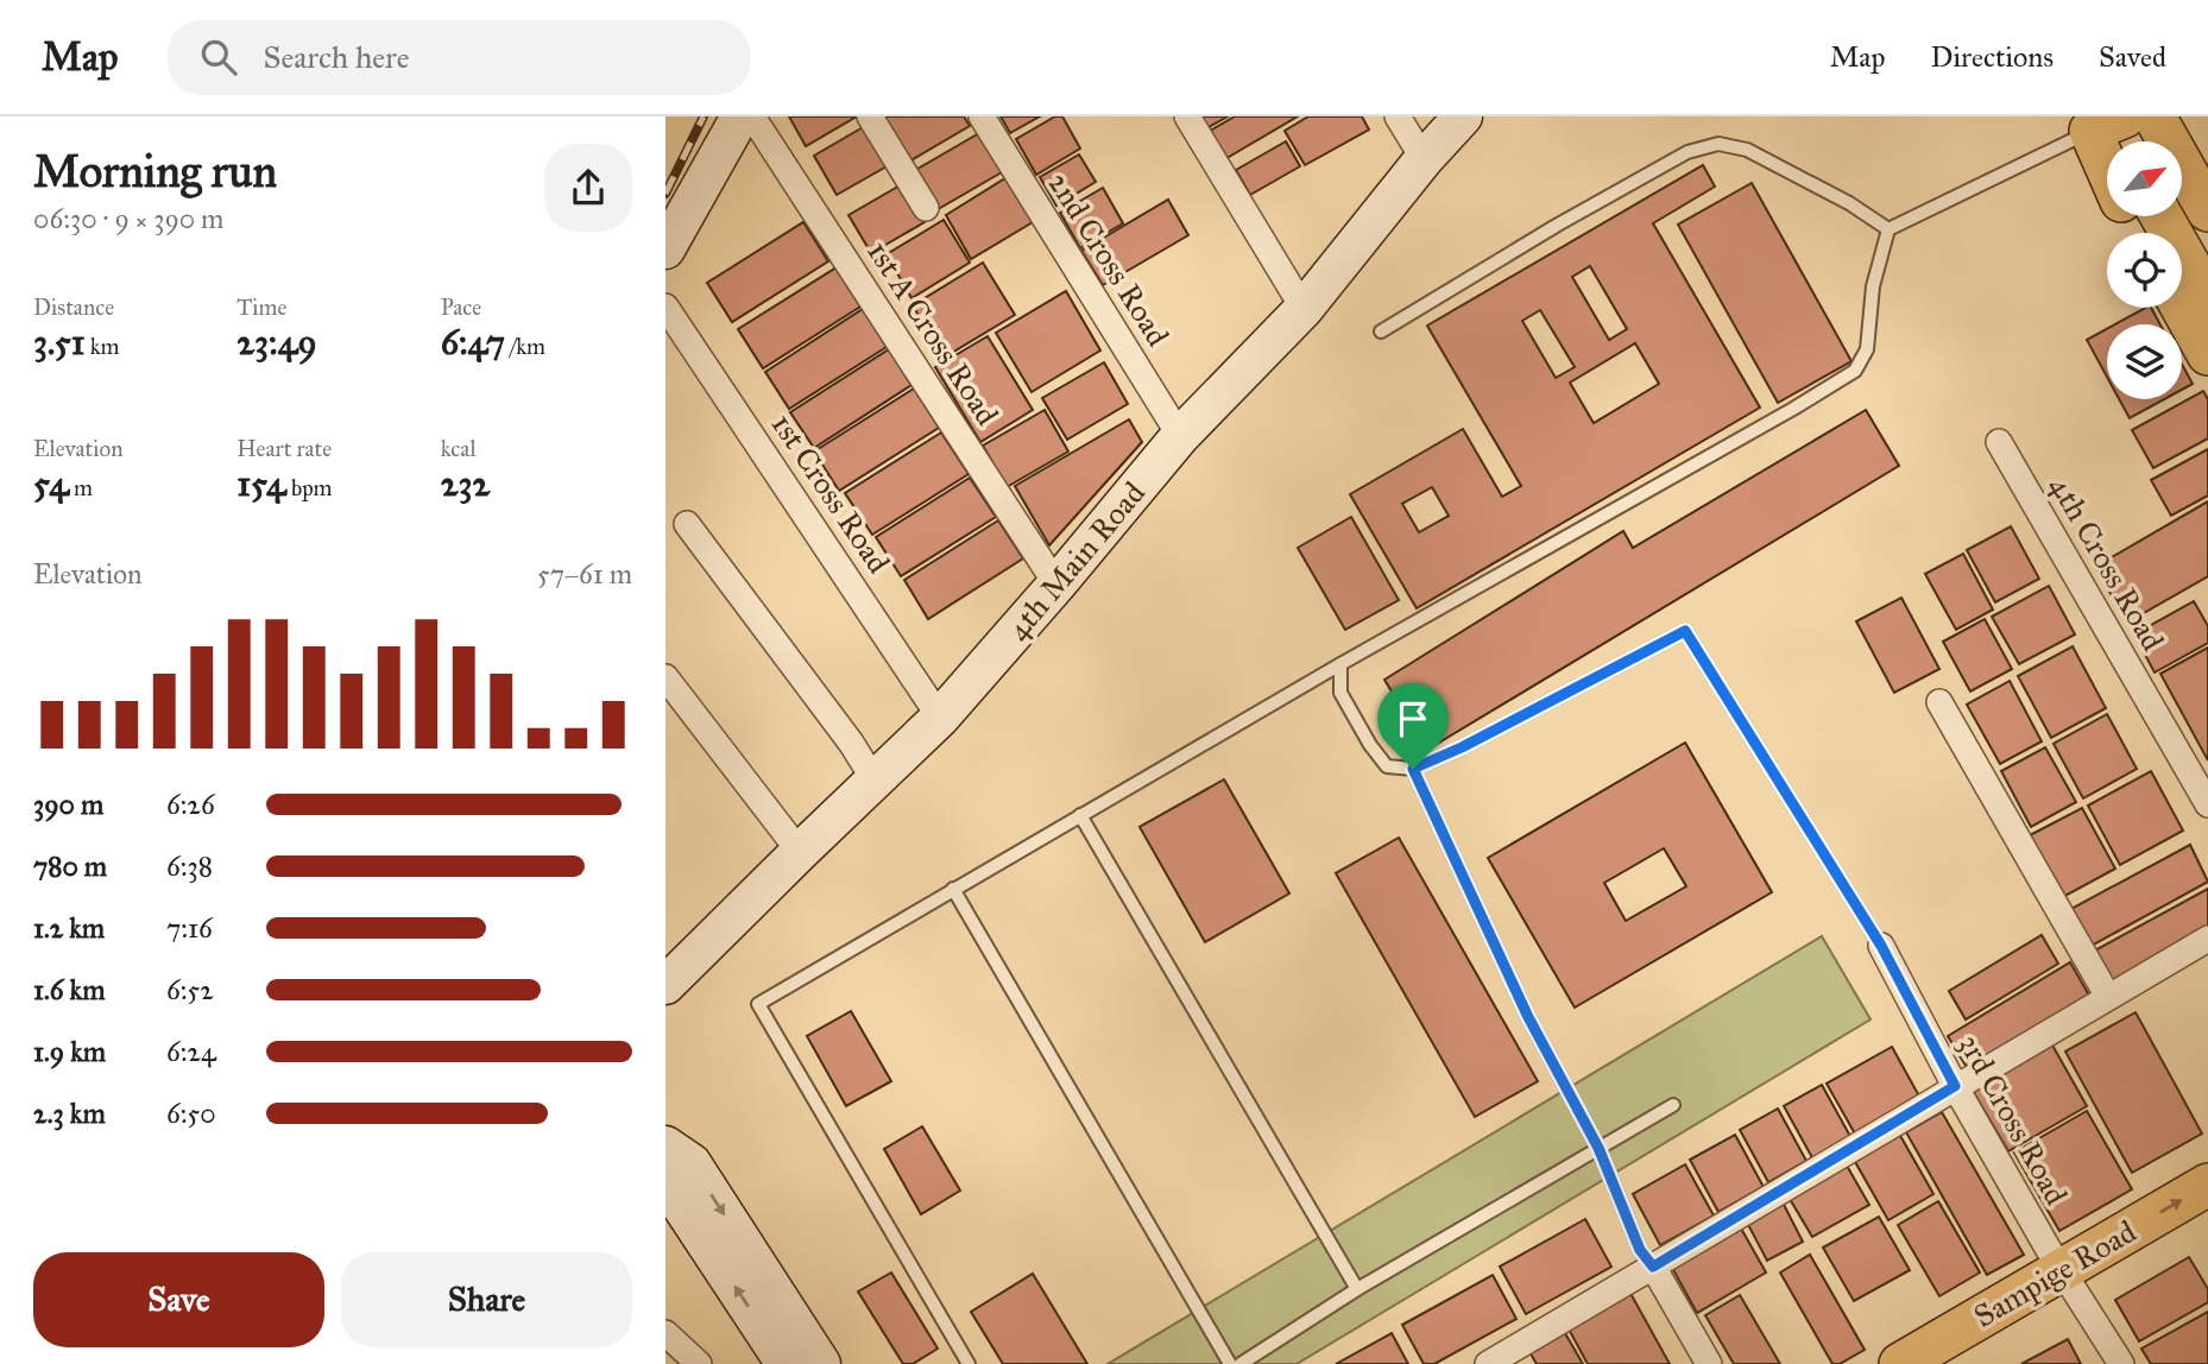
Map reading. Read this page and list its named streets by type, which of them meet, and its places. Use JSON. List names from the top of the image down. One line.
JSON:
{"streets":{"main road":["Sampige Road"],"street":["2nd Cross Road","1st A Cross Road","1st Cross Road","4th Main Road","4th Cross Road","3rd Cross Road"]},"crossings":[["2nd Cross Road","4th Main Road"],["1st A Cross Road","4th Main Road"],["1st Cross Road","4th Main Road"],["3rd Cross Road","Sampige Road"]],"one_way":["Sampige Road"],"north":"top right","page":{"header":"Map","search":"Search here","nav":["Map","Directions","Saved"],"heading":["Morning run","06:30 · 9 × 390 m"],"stats":[["Distance","3.51 km"],["Time","23:49"],["Pace","6:47 /km"],["Elevation","54 m"],["Heart rate","154 bpm"],["kcal","232"]],"chart":["Elevation","57–61 m"],"list":[{"name":"390 m","note":"6:26"},{"name":"780 m","note":"6:38"},{"name":"1.2 km","note":"7:16"},{"name":"1.6 km","note":"6:52"},{"name":"1.9 km","note":"6:24"},{"name":"2.3 km","note":"6:50"}],"buttons":["Save","Share"]}}
